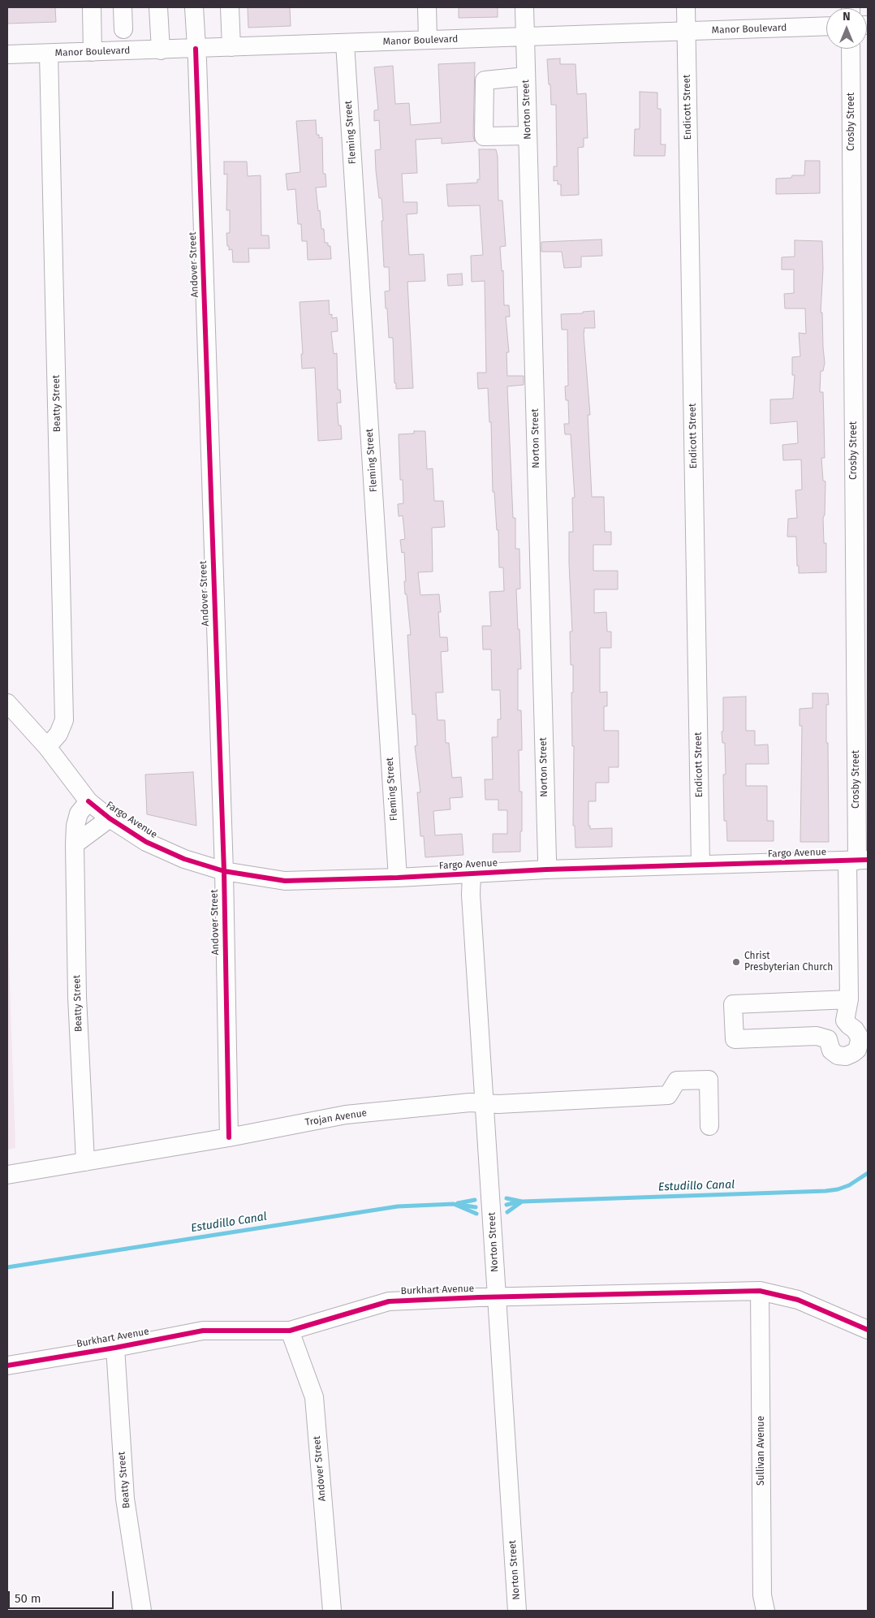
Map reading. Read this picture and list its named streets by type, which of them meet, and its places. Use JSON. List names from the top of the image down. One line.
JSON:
{"streets":{"street":["Manor Boulevard","Endicott Street","Norton Street","Crosby Street","Fleming Street","Andover Street","Beatty Street","Fargo Avenue","Trojan Avenue","Burkhart Avenue","Sullivan Avenue"]},"crossings":[["Manor Boulevard","Endicott Street"],["Manor Boulevard","Norton Street"],["Manor Boulevard","Fleming Street"],["Manor Boulevard","Andover Street"],["Manor Boulevard","Beatty Street"],["Endicott Street","Fargo Avenue"],["Norton Street","Fargo Avenue"],["Norton Street","Trojan Avenue"],["Norton Street","Burkhart Avenue"],["Crosby Street","Fargo Avenue"],["Fleming Street","Fargo Avenue"],["Andover Street","Fargo Avenue"],["Andover Street","Trojan Avenue"],["Andover Street","Burkhart Avenue"],["Beatty Street","Fargo Avenue"],["Beatty Street","Trojan Avenue"],["Beatty Street","Burkhart Avenue"],["Burkhart Avenue","Sullivan Avenue"]],"water":["Estudillo Canal"],"places":["Christ Presbyterian Church"],"scale_bar":"50 m","north":"top"}
